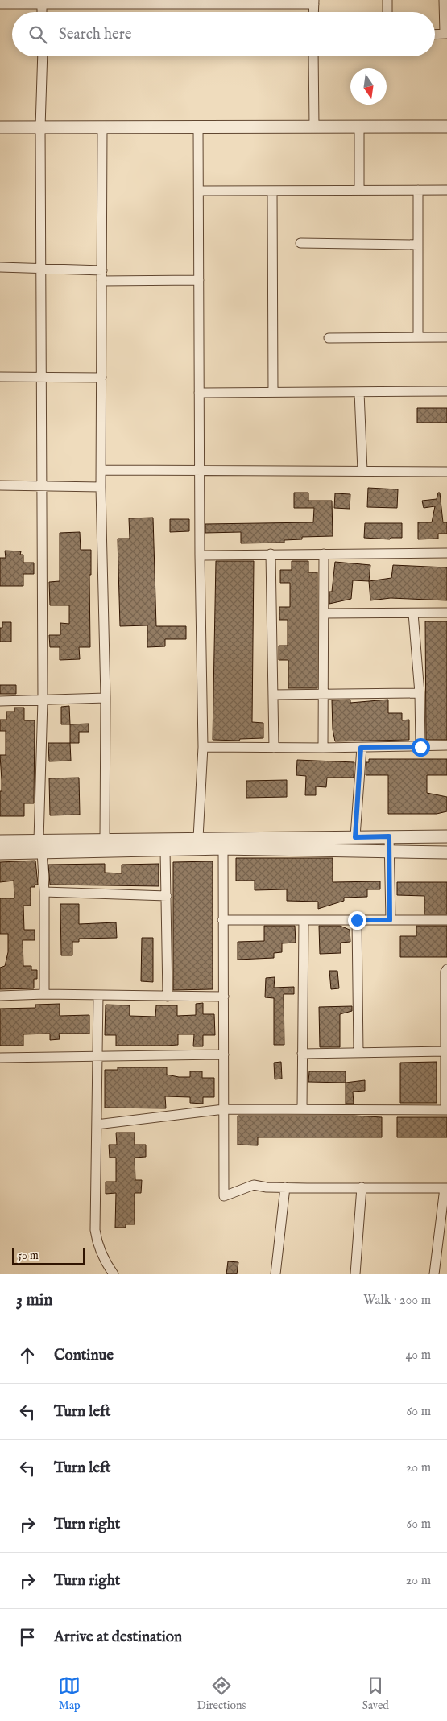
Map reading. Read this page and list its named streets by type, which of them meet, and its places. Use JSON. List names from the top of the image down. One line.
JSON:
{"scale_bar":"50 m","north":"bottom","page":{"search":"Search here","scale":"50 m","heading":["3 min","Walk · 200 m"],"list":[["Continue","40 m"],["Turn left","60 m"],["Turn left","20 m"],["Turn right","60 m"],["Turn right","20 m"],"Arrive at destination"],"nav":["Map","Directions","Saved"]}}
